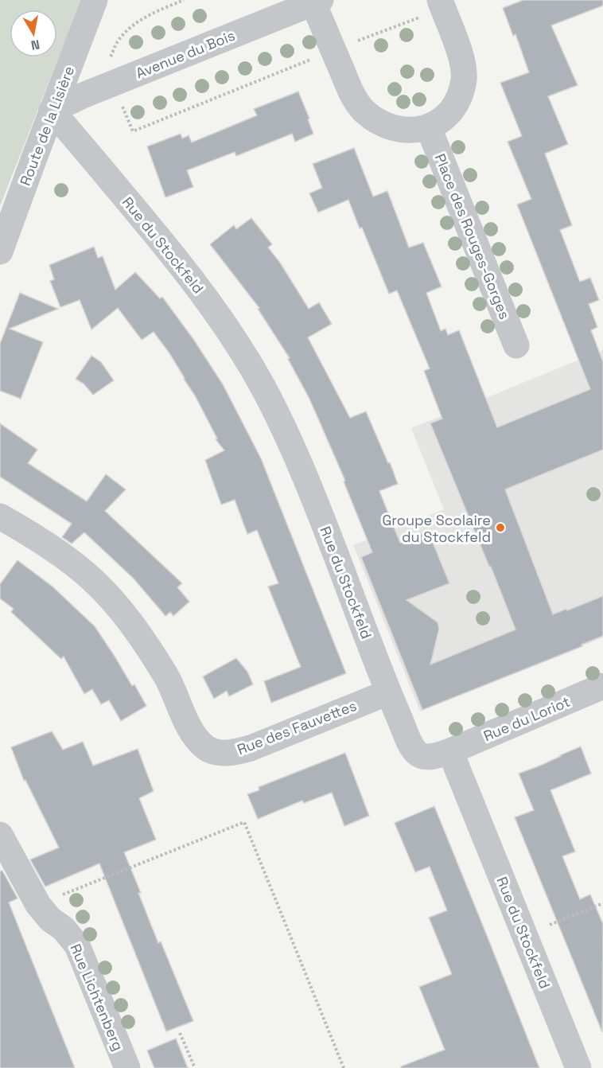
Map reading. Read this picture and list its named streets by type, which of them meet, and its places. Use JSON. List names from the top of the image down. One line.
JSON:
{"streets":{"street":["Avenue du Bois","Route de la Lisière","Place des Rouges-Gorges","Rue du Stockfeld","Rue du Loriot","Rue des Fauvettes","Rue Lichtenberg"]},"crossings":[["Avenue du Bois","Route de la Lisière"],["Avenue du Bois","Rue du Stockfeld"],["Route de la Lisière","Rue du Stockfeld"],["Rue du Stockfeld","Rue du Loriot"],["Rue du Stockfeld","Rue des Fauvettes"]],"places":["Groupe Scolaire du Stockfeld"],"north":"bottom"}
